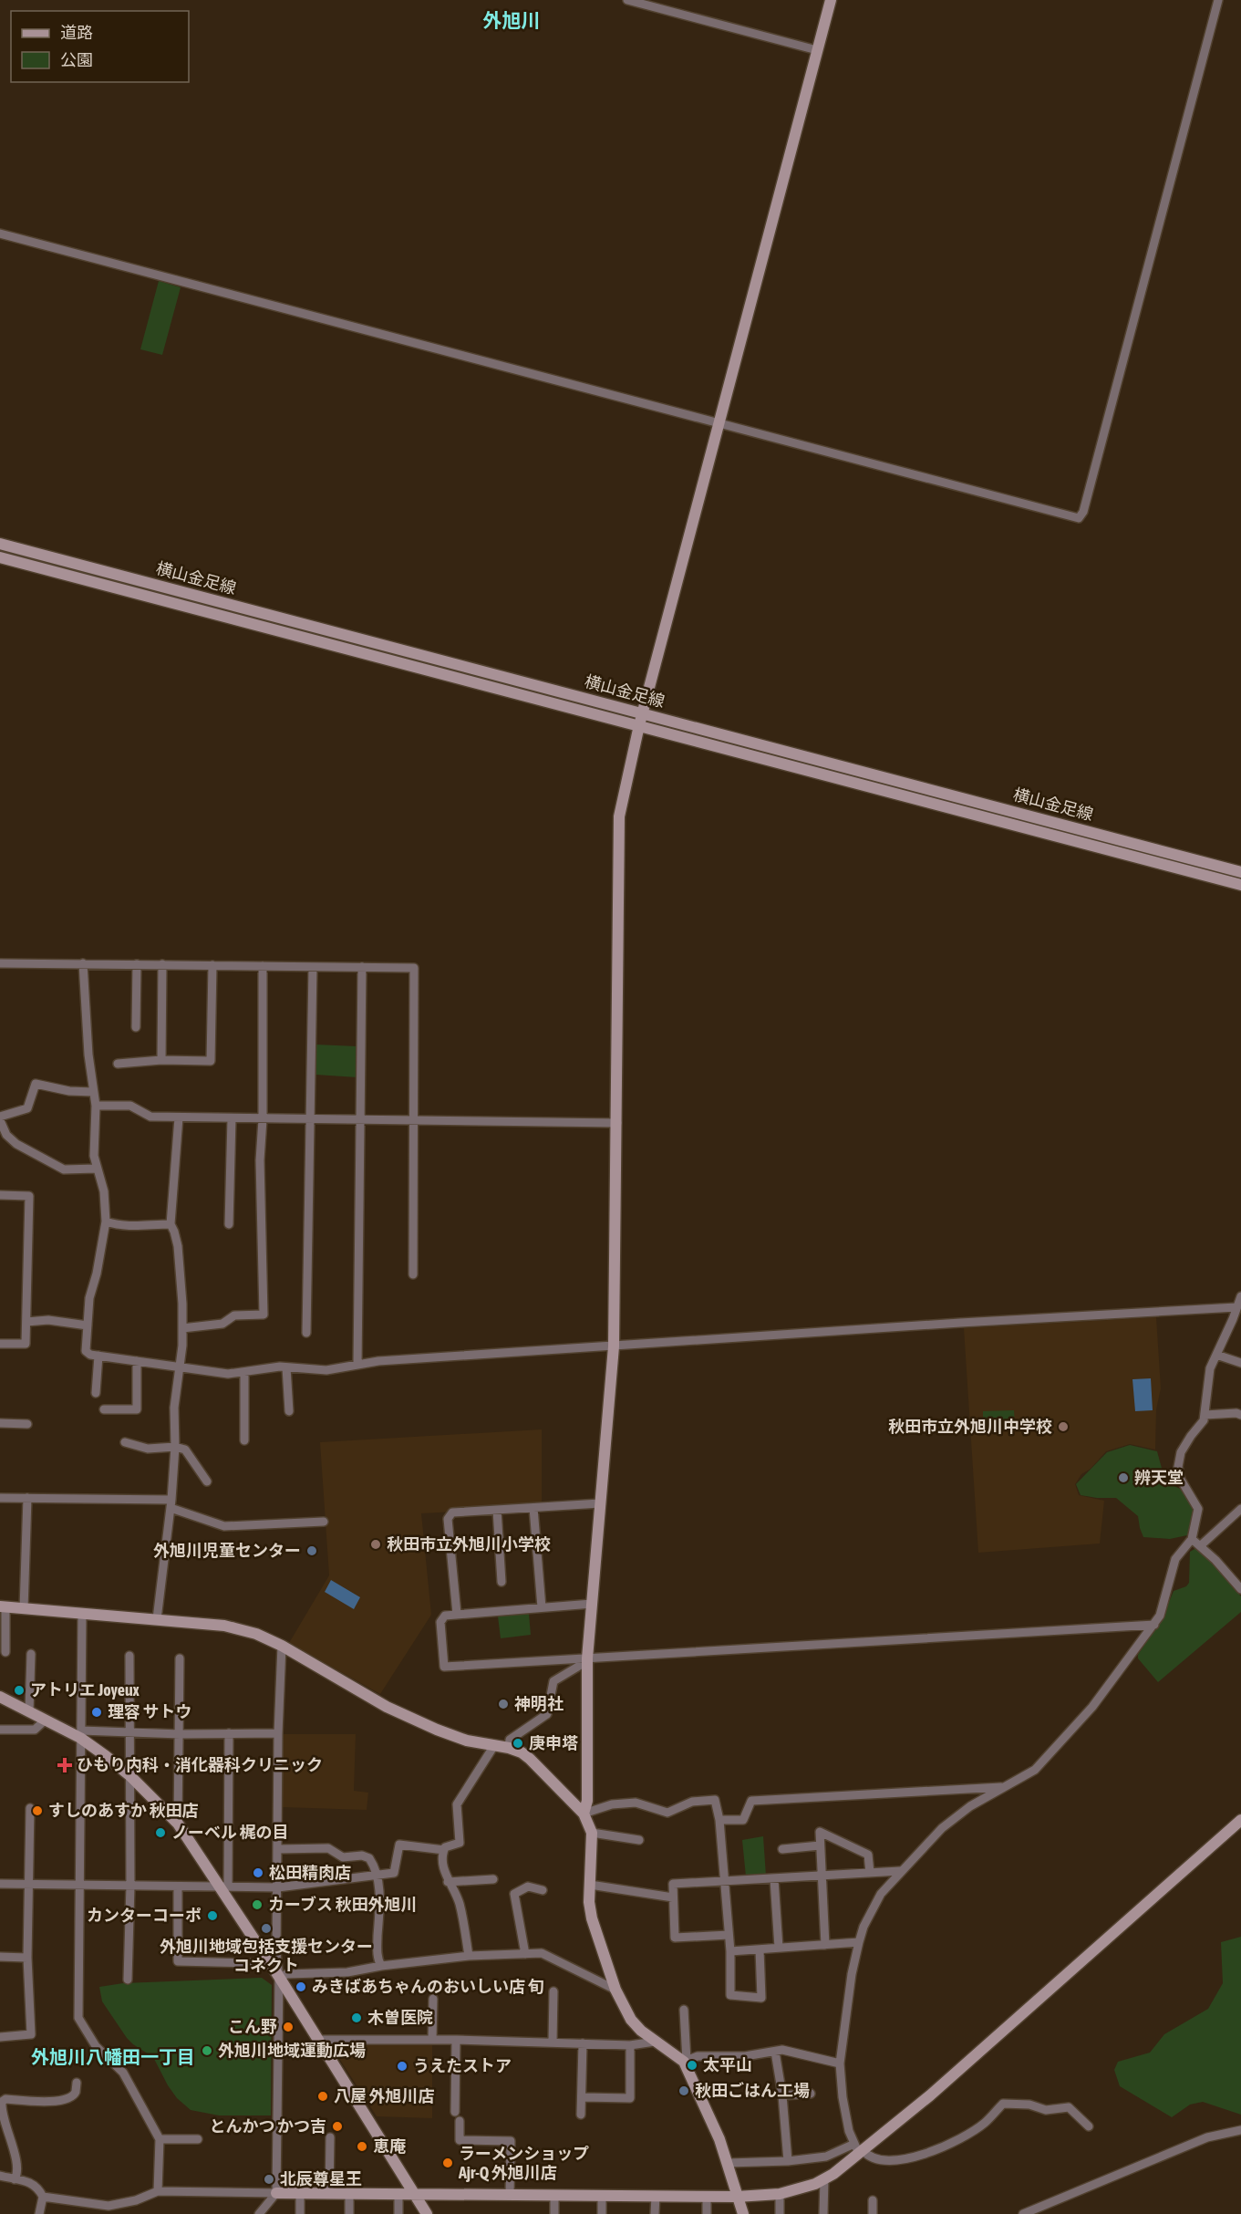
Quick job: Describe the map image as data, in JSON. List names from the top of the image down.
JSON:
{
  "streets": {
    "street": ["横山金足線"]
  },
  "districts": ["外旭川", "外旭川八幡田一丁目"],
  "places": {
    "other": [
      "秋田市立外旭川中学校",
      "辨天堂",
      "秋田市立外旭川小学校",
      "外旭川児童センター",
      "アトリエ Joyeux",
      "神明社",
      "理容 サトウ",
      "庚申塔",
      "すしのあすか 秋田店",
      "ノーベル 梶の目",
      "松田精肉店",
      "カーブス 秋田外旭川",
      "カンターコーポ",
      "外旭川地域包括支援センター コネクト",
      "みきばあちゃんのおいしい店 旬",
      "木曽医院",
      "こん野",
      "外旭川地域運動広場",
      "太平山",
      "うえたストア",
      "秋田ごはん工場",
      "八屋 外旭川店",
      "とんかつ かつ吉",
      "恵庵",
      "ラーメンショップ Ajr-Q 外旭川店",
      "北辰尊星王"
    ],
    "health": ["ひもり内科・消化器科クリニック"]
  },
  "legend": ["道路", "公園"]
}
